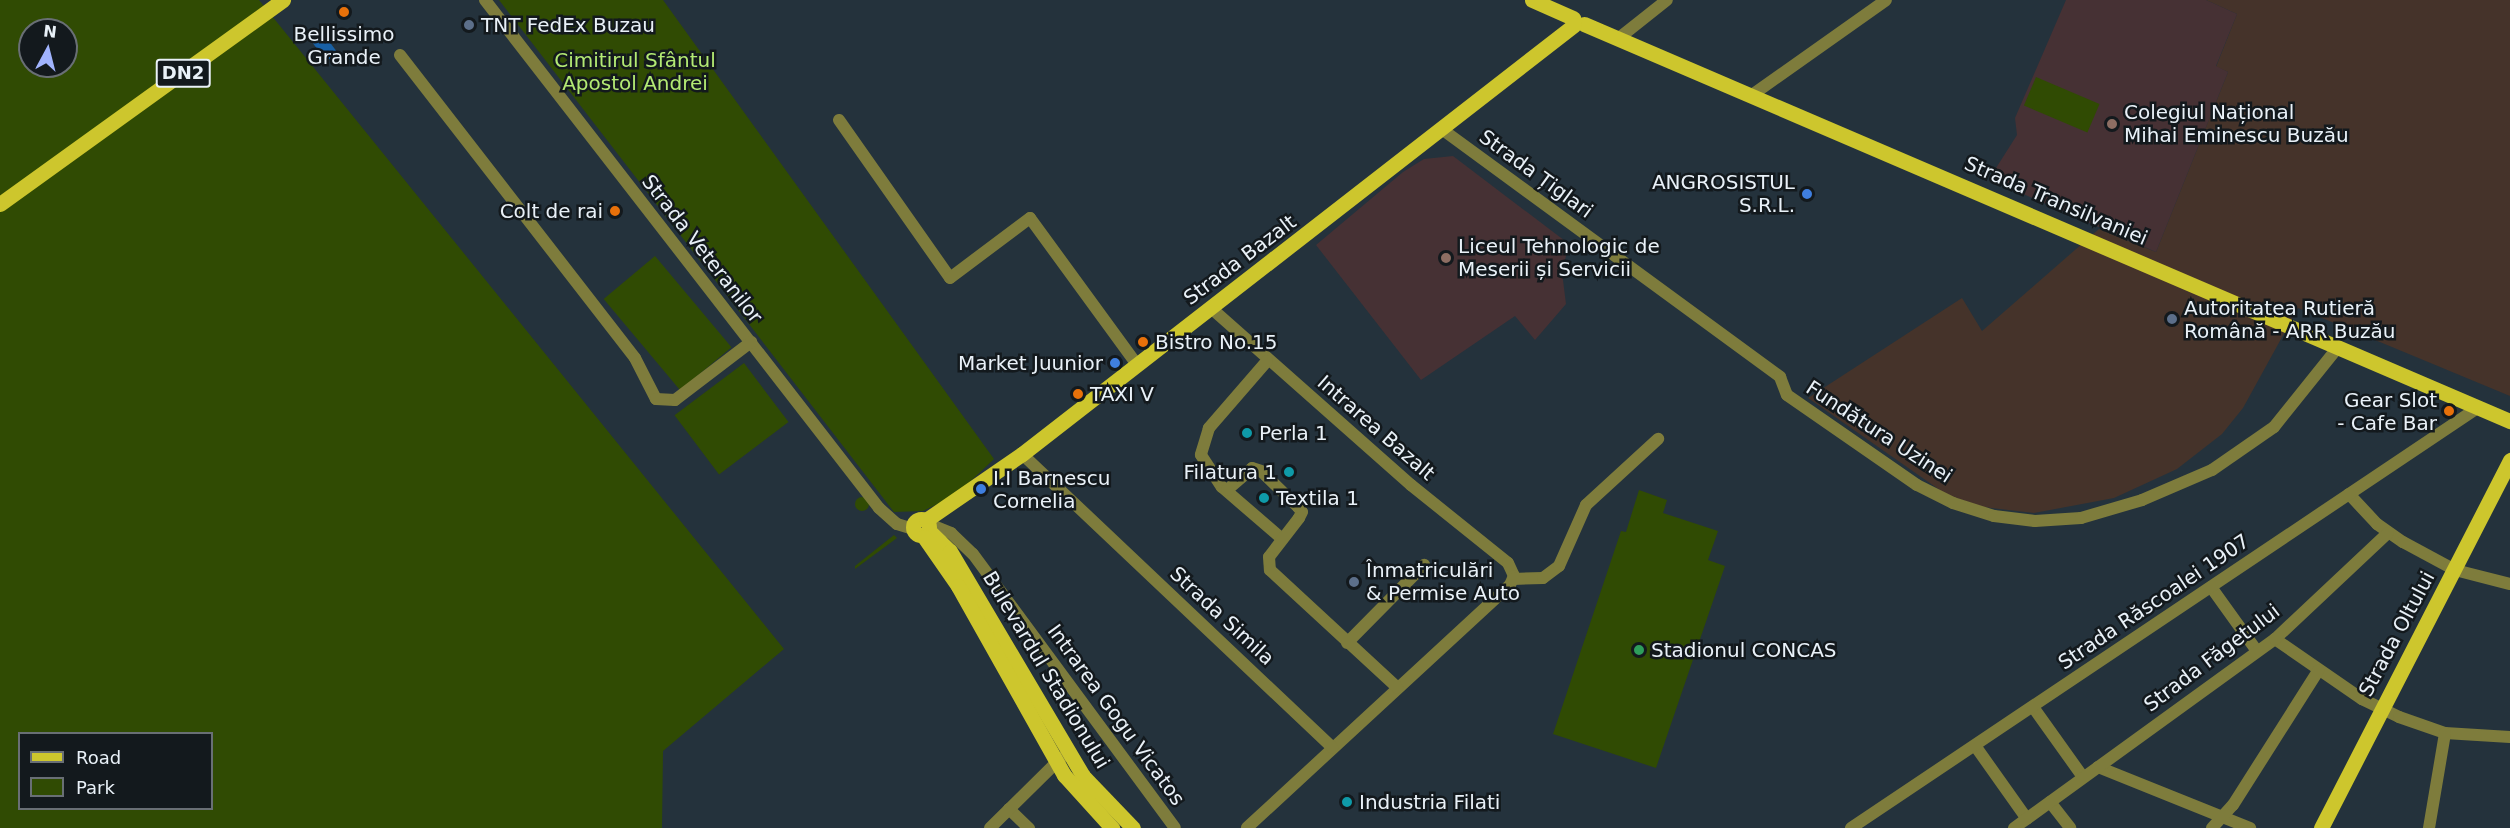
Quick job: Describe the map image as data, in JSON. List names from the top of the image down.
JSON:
{
  "streets": {
    "main road": [
      "DN2",
      "Strada Transilvaniei",
      "Strada Bazalt",
      "Strada Oltului",
      "Bulevardul Stadionului"
    ],
    "street": [
      "Strada Țiglari",
      "Strada Veteranilor",
      "Intrarea Bazalt",
      "Fundătura Uzinei",
      "Strada Răscoalei 1907",
      "Strada Simila",
      "Strada Făgetului",
      "Intrarea Gogu Vicatos"
    ]
  },
  "crossings": [
    ["Strada Țiglari", "Strada Bazalt"],
    ["Strada Țiglari", "Fundătura Uzinei"],
    ["Strada Transilvaniei", "Strada Bazalt"],
    ["Strada Transilvaniei", "Fundătura Uzinei"],
    ["Strada Transilvaniei", "Strada Răscoalei 1907"],
    ["Strada Veteranilor", "Strada Bazalt"],
    ["Strada Veteranilor", "Bulevardul Stadionului"],
    ["Strada Veteranilor", "Intrarea Gogu Vicatos"],
    ["Strada Bazalt", "Intrarea Bazalt"],
    ["Strada Bazalt", "Strada Simila"],
    ["Strada Bazalt", "Bulevardul Stadionului"],
    ["Strada Bazalt", "Intrarea Gogu Vicatos"],
    ["Bulevardul Stadionului", "Intrarea Gogu Vicatos"]
  ],
  "parks": ["Cimitirul Sfântul Apostol Andrei"],
  "places": [
    "Bellissimo Grande",
    "TNT FedEx Buzau",
    "Colegiul Național Mihai Eminescu Buzău",
    "ANGROSISTUL S.R.L.",
    "Colt de rai",
    "Liceul Tehnologic de Meserii și Servicii",
    "Autoritatea Rutieră Română - ARR Buzău",
    "Bistro No.15",
    "Market Juunior",
    "TAXI V",
    "Gear Slot - Cafe Bar",
    "Perla 1",
    "Filatura 1",
    "I.I Barnescu Cornelia",
    "Textila 1",
    "Înmatriculări & Permise Auto",
    "Stadionul CONCAS",
    "Industria Filati"
  ],
  "legend": ["Road", "Park"],
  "north": "top"
}
